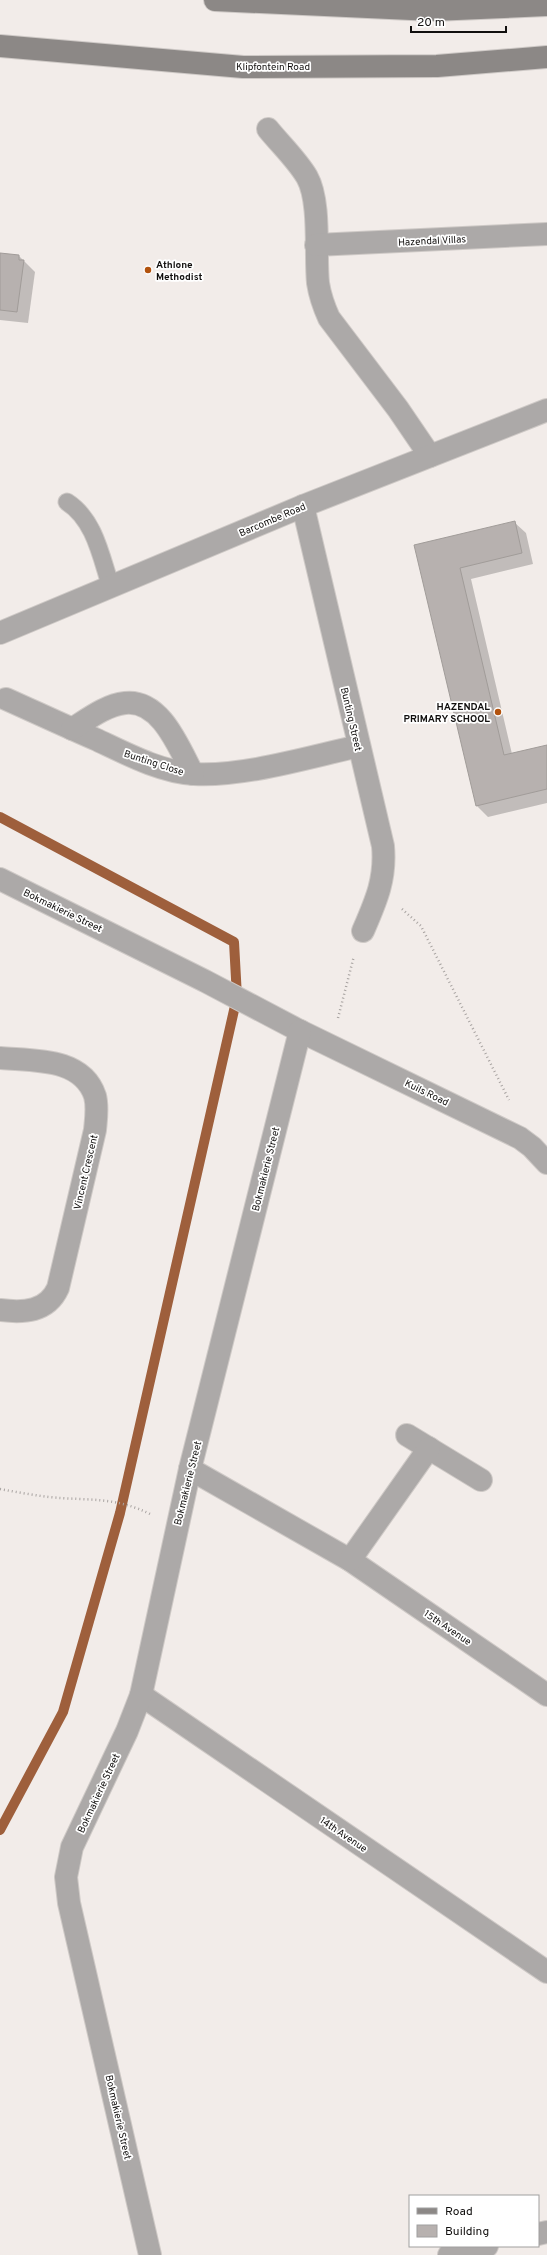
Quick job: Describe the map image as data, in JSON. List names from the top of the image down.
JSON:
{
  "streets": {
    "main road": ["Klipfontein Road"],
    "street": [
      "Hazendal Villas",
      "Barcombe Road",
      "Bunting Street",
      "Bunting Close",
      "Bokmakierie Street",
      "Kuils Road",
      "Vincent Crescent",
      "15th Avenue",
      "14th Avenue"
    ]
  },
  "crossings": [
    ["Barcombe Road", "Bunting Street"],
    ["Bunting Street", "Bunting Close"],
    ["Bokmakierie Street", "Kuils Road"],
    ["Bokmakierie Street", "15th Avenue"],
    ["Bokmakierie Street", "14th Avenue"]
  ],
  "places": ["Athlone Methodist", "HAZENDAL PRIMARY SCHOOL"],
  "legend": ["Road", "Building"],
  "scale_bar": "20 m"
}
